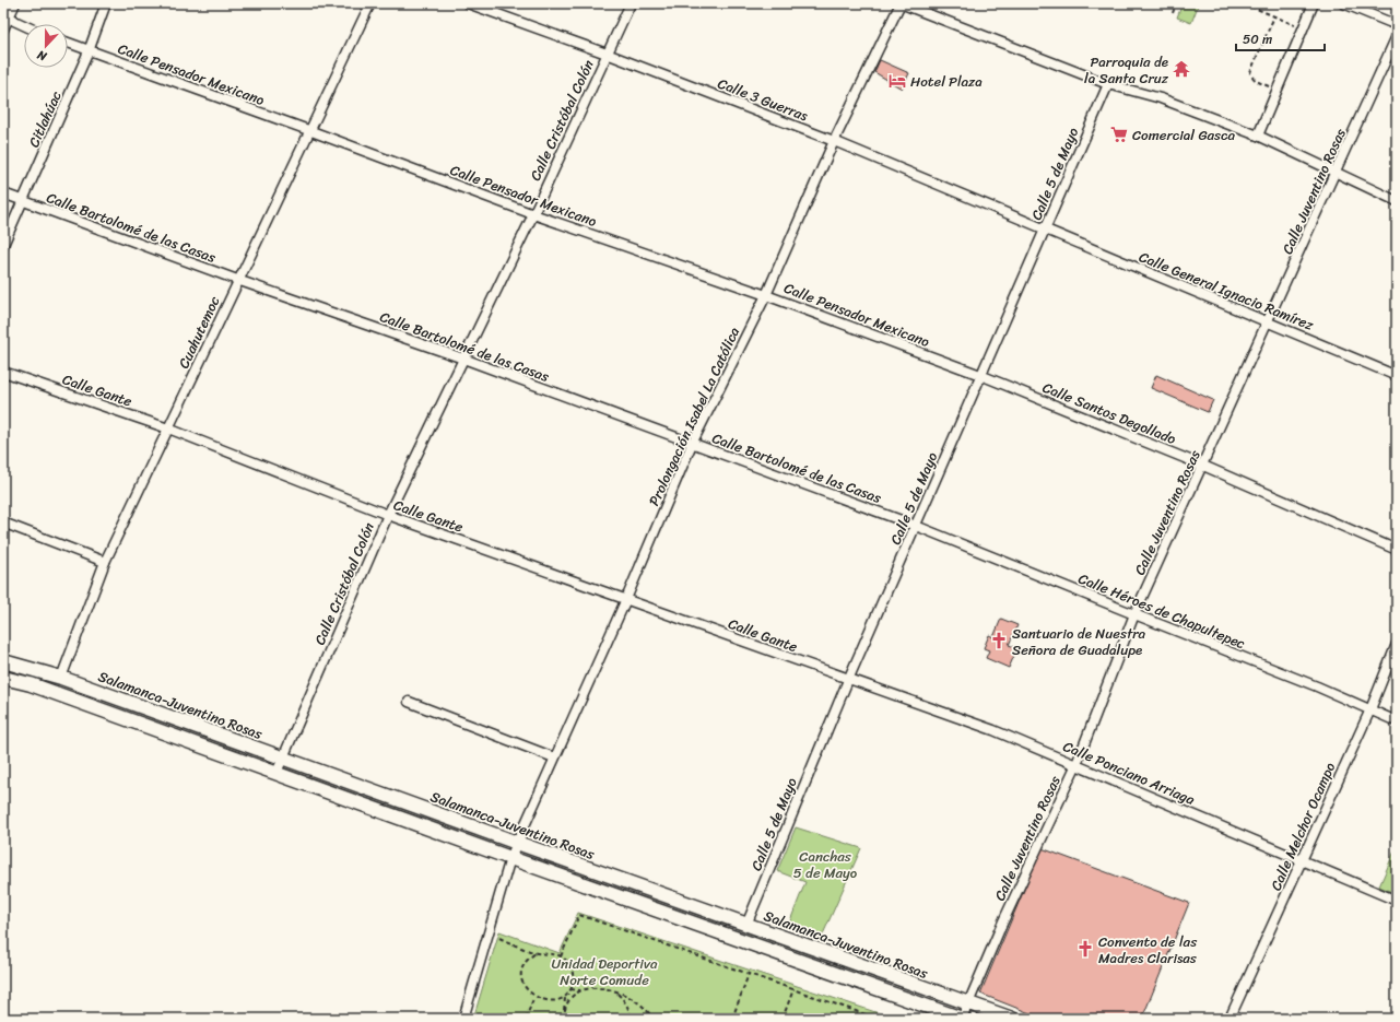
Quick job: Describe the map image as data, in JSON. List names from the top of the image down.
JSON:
{
  "streets": {
    "street": [
      "Calle Pensador Mexicano",
      "Calle 3 Guerras",
      "Citlahúac",
      "Calle Cristóbal Colón",
      "Calle 5 de Mayo",
      "Calle Juventino Rosas",
      "Calle Bartolomé de las Casas",
      "Calle General Ignacio Ramírez",
      "Cuahutemoc",
      "Calle Gante",
      "Calle Santos Degollado",
      "Prolongación Isabel La Católica",
      "Calle Héroes de Chapultepec",
      "Salamanca-Juventino Rosas",
      "Calle Ponciano Arriaga",
      "Calle Melchor Ocampo"
    ]
  },
  "crossings": [
    ["Calle Pensador Mexicano", "Citlahúac"],
    ["Calle Pensador Mexicano", "Calle Cristóbal Colón"],
    ["Calle Pensador Mexicano", "Calle 5 de Mayo"],
    ["Calle Pensador Mexicano", "Cuahutemoc"],
    ["Calle Pensador Mexicano", "Calle Santos Degollado"],
    ["Calle Pensador Mexicano", "Prolongación Isabel La Católica"],
    ["Calle 3 Guerras", "Calle Cristóbal Colón"],
    ["Calle 3 Guerras", "Calle 5 de Mayo"],
    ["Calle 3 Guerras", "Calle General Ignacio Ramírez"],
    ["Calle 3 Guerras", "Prolongación Isabel La Católica"],
    ["Citlahúac", "Calle Bartolomé de las Casas"],
    ["Calle Cristóbal Colón", "Calle Bartolomé de las Casas"],
    ["Calle Cristóbal Colón", "Calle Gante"],
    ["Calle Cristóbal Colón", "Salamanca-Juventino Rosas"],
    ["Calle 5 de Mayo", "Calle Bartolomé de las Casas"],
    ["Calle 5 de Mayo", "Calle General Ignacio Ramírez"],
    ["Calle 5 de Mayo", "Calle Gante"],
    ["Calle 5 de Mayo", "Calle Santos Degollado"],
    ["Calle 5 de Mayo", "Calle Héroes de Chapultepec"],
    ["Calle 5 de Mayo", "Salamanca-Juventino Rosas"],
    ["Calle 5 de Mayo", "Calle Ponciano Arriaga"],
    ["Calle Juventino Rosas", "Calle General Ignacio Ramírez"],
    ["Calle Juventino Rosas", "Calle Santos Degollado"],
    ["Calle Juventino Rosas", "Calle Héroes de Chapultepec"],
    ["Calle Juventino Rosas", "Salamanca-Juventino Rosas"],
    ["Calle Juventino Rosas", "Calle Ponciano Arriaga"],
    ["Calle Bartolomé de las Casas", "Cuahutemoc"],
    ["Calle Bartolomé de las Casas", "Prolongación Isabel La Católica"],
    ["Calle Bartolomé de las Casas", "Calle Héroes de Chapultepec"],
    ["Cuahutemoc", "Calle Gante"],
    ["Cuahutemoc", "Salamanca-Juventino Rosas"],
    ["Calle Gante", "Prolongación Isabel La Católica"],
    ["Calle Gante", "Calle Ponciano Arriaga"],
    ["Prolongación Isabel La Católica", "Salamanca-Juventino Rosas"],
    ["Calle Héroes de Chapultepec", "Calle Melchor Ocampo"],
    ["Calle Ponciano Arriaga", "Calle Melchor Ocampo"]
  ],
  "parks": ["Canchas 5 de Mayo", "Unidad Deportiva Norte Comude"],
  "places": {
    "temple": ["Parroquia de la Santa Cruz"],
    "hotel": ["Hotel Plaza"],
    "supermarket": ["Comercial Gasca"],
    "church": ["Santuario de Nuestra Señora de Guadalupe", "Convento de las Madres Clarisas"]
  },
  "scale_bar": "50 m",
  "north": "bottom"
}
